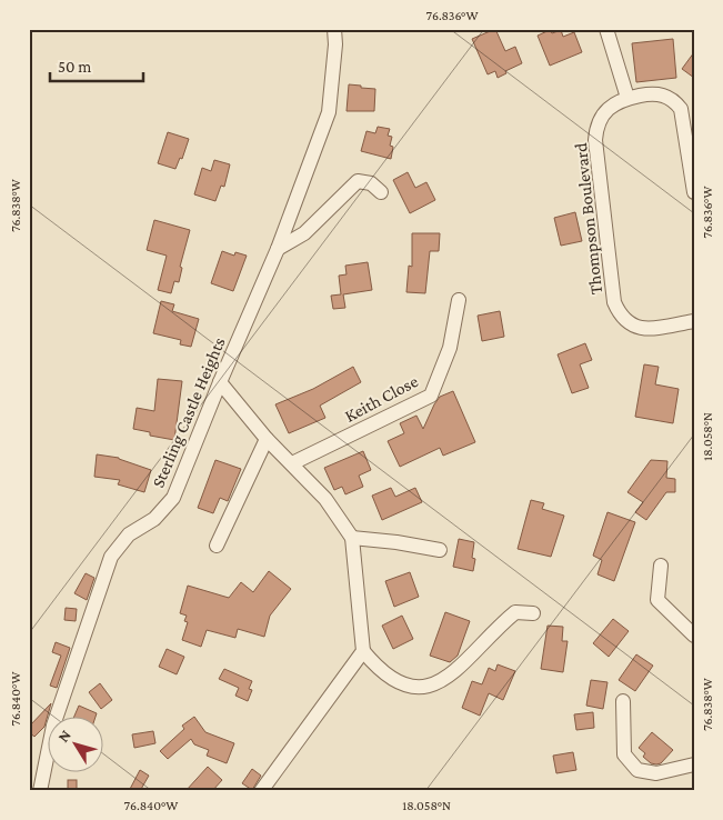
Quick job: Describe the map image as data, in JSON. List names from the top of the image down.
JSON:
{
  "streets": {
    "street": ["Thompson Boulevard", "Keith Close", "Sterling Castle Heights"]
  },
  "scale_bar": "50 m",
  "north": "top left",
  "coordinates": [
    "76.836°W",
    "76.838°W",
    "18.058°N",
    "76.840°W"
  ]
}
